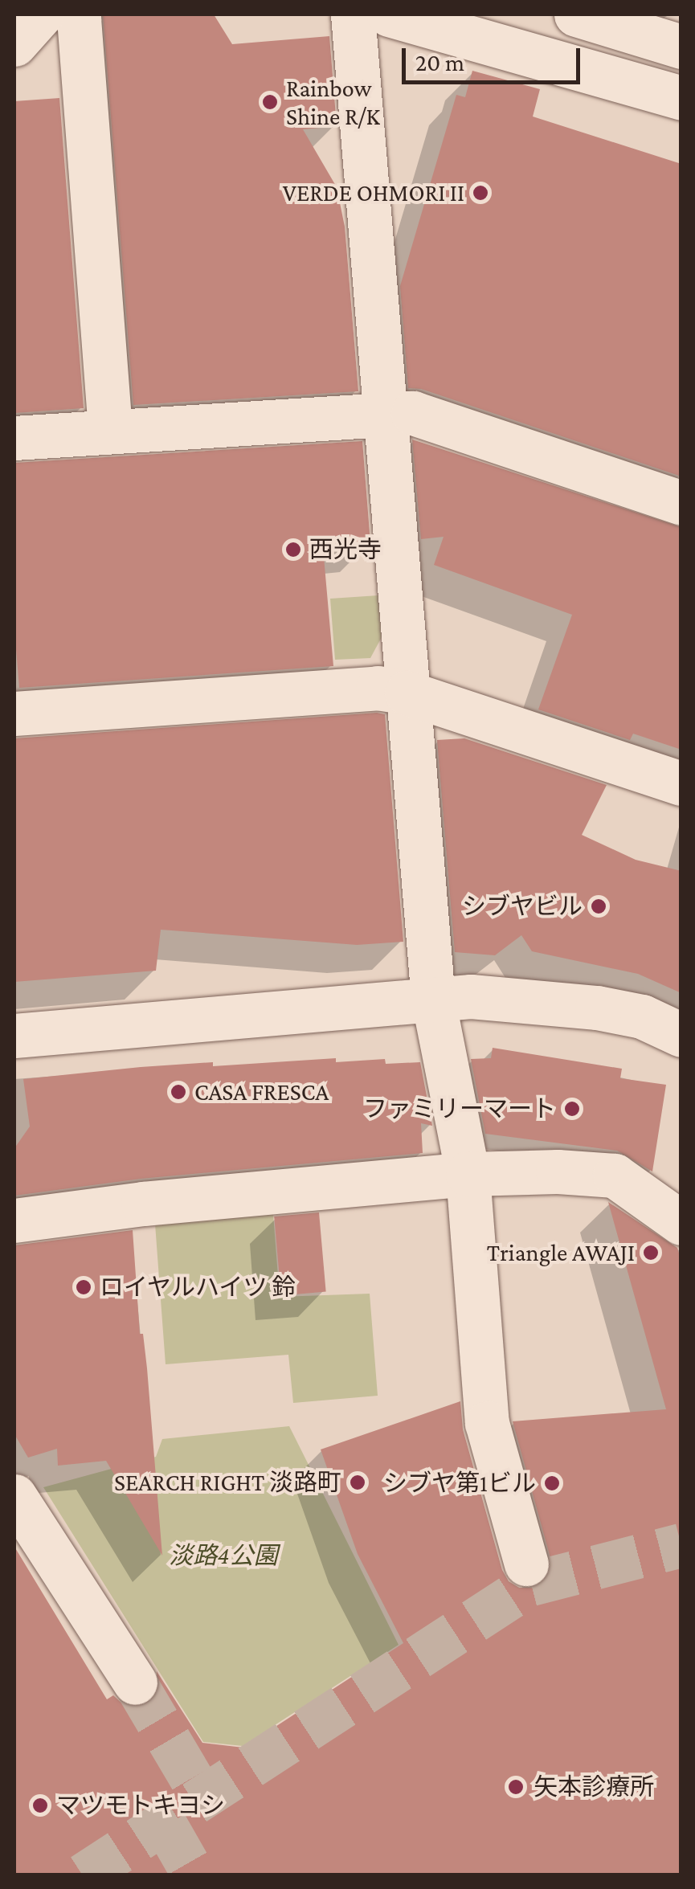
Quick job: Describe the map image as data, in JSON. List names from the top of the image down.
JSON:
{
  "parks": ["淡路4公園"],
  "places": [
    "Rainbow Shine R/K",
    "VERDE OHMORI II",
    "西光寺",
    "シブヤビル",
    "CASA FRESCA",
    "ファミリーマート",
    "Triangle AWAJI",
    "ロイヤルハイツ 鈴",
    "SEARCH RIGHT 淡路町",
    "シブヤ第1ビル",
    "矢本診療所",
    "マツモトキヨシ"
  ],
  "scale_bar": "20 m"
}
